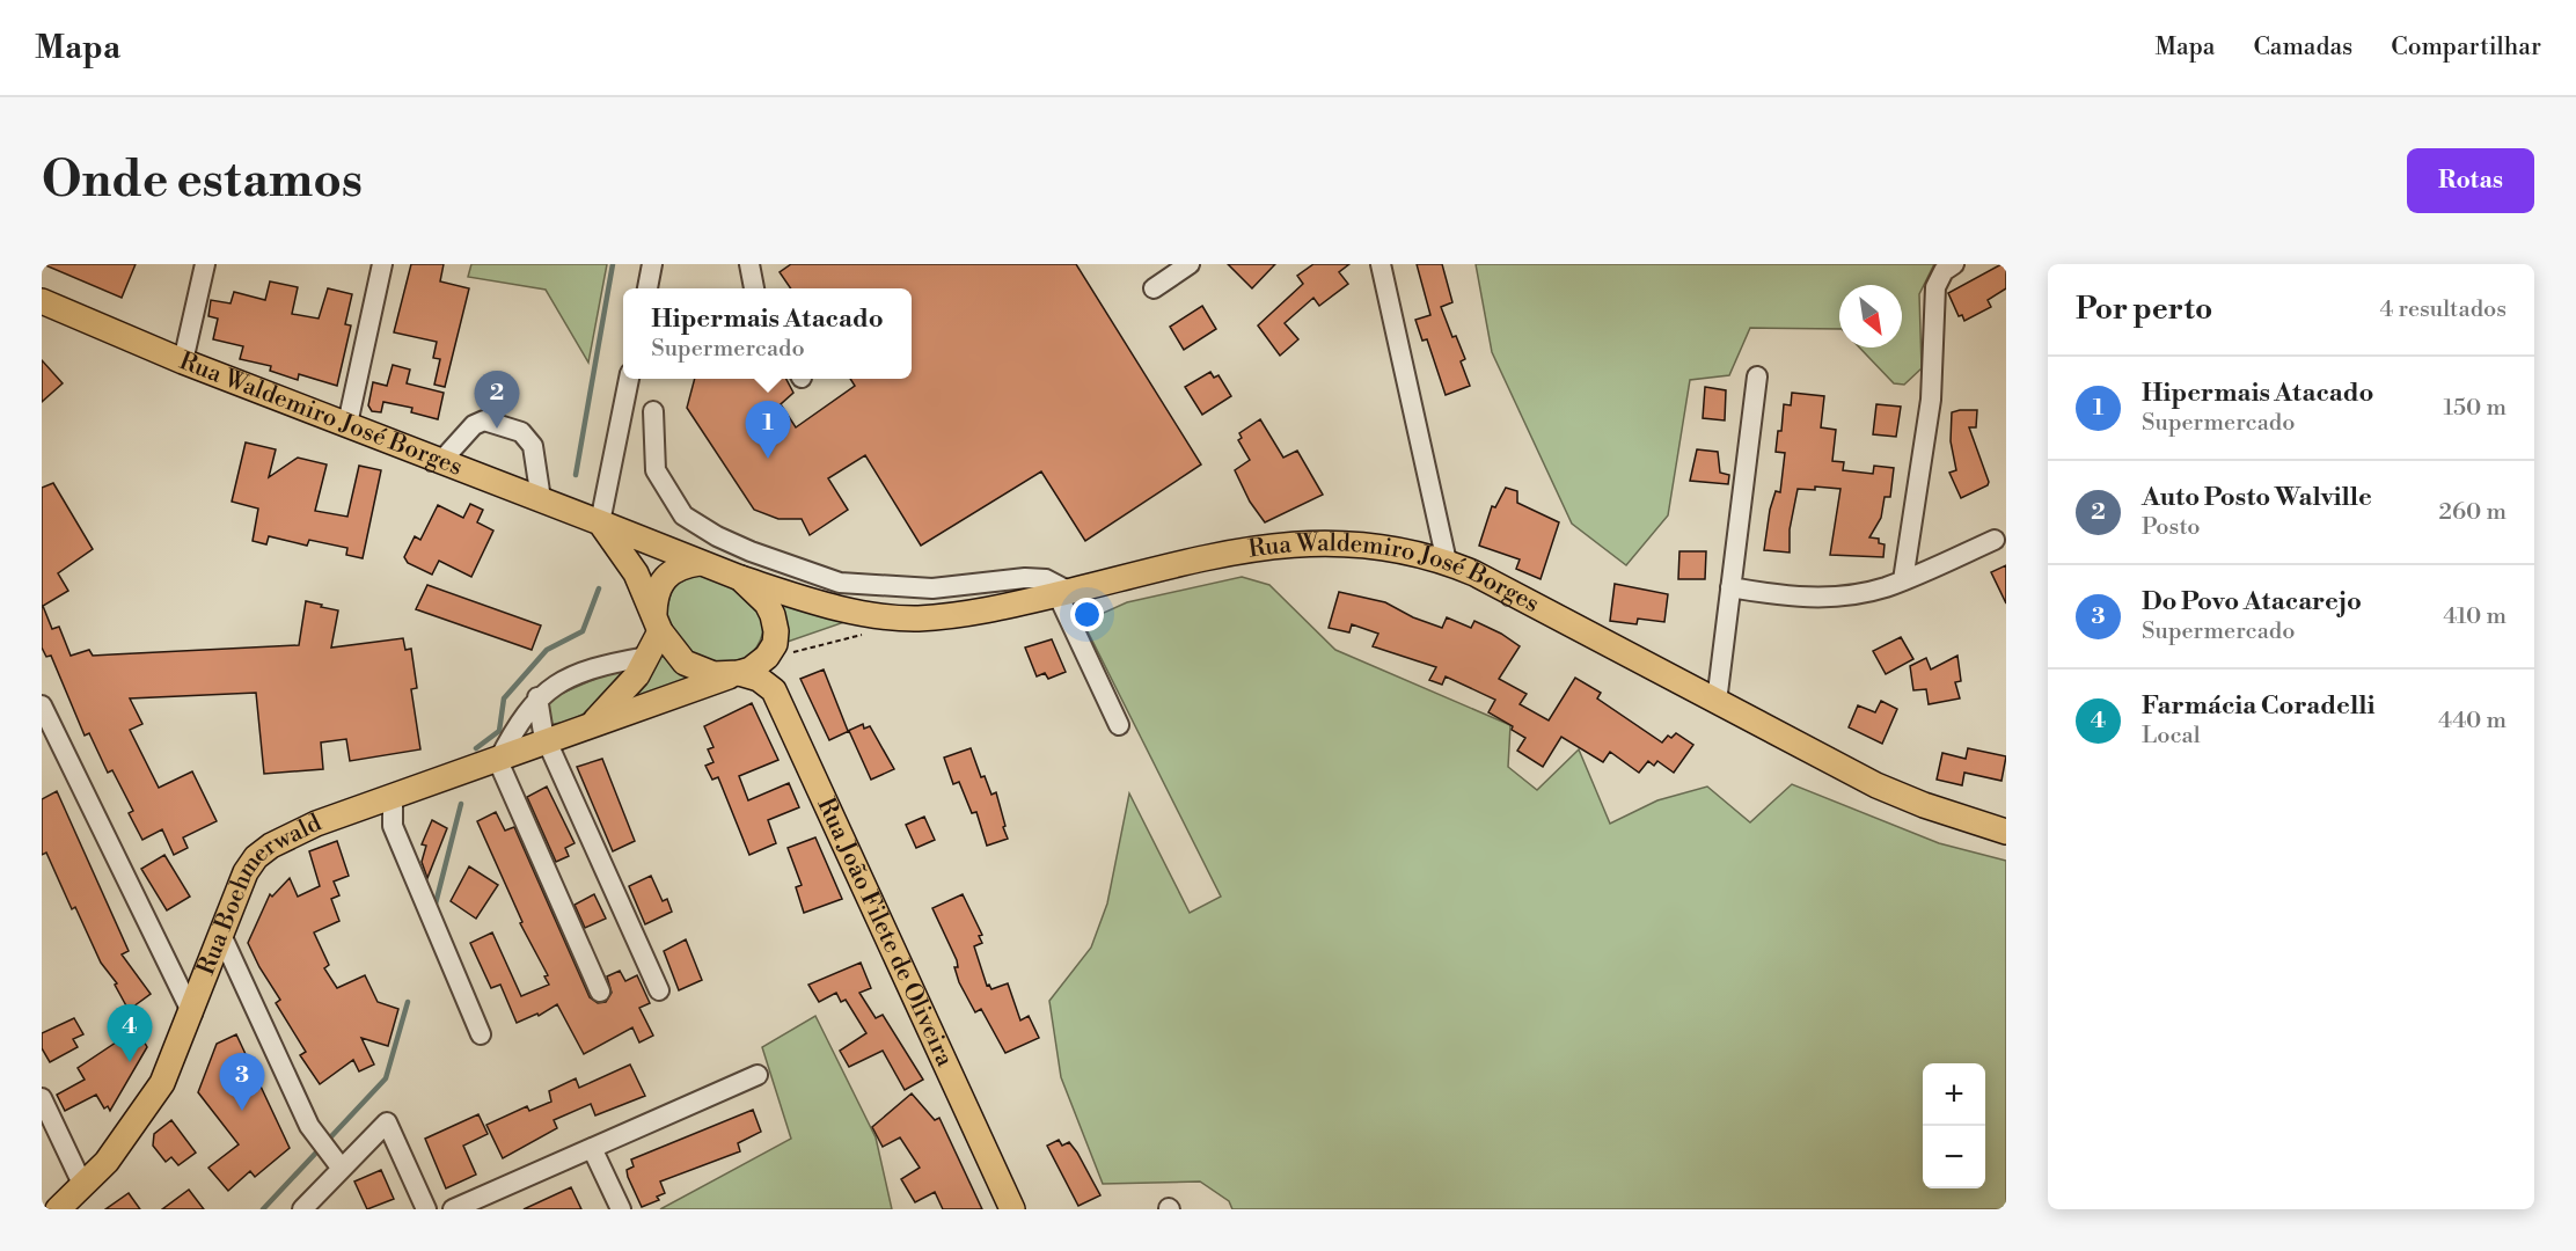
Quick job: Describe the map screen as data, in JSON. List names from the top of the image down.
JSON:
{
  "streets": {
    "main road": ["Rua Waldemiro José Borges", "Rua Boehmerwald", "Rua João Filete de Oliveira"]
  },
  "crossings": [
    ["Rua Waldemiro José Borges", "Rua Boehmerwald"],
    ["Rua Waldemiro José Borges", "Rua João Filete de Oliveira"],
    ["Rua Boehmerwald", "Rua João Filete de Oliveira"]
  ],
  "north": "bottom right",
  "page": {
    "header": "Mapa",
    "nav": ["Mapa", "Camadas", "Compartilhar"],
    "buttons": "Rotas",
    "title": "Onde estamos",
    "heading": ["Por perto", "4 resultados"],
    "popup": ["Hipermais Atacado", "Supermercado"],
    "list": [
      {
        "mark": "1",
        "name": "Hipermais Atacado",
        "note": "Supermercado",
        "value": "150 m"
      },
      {
        "mark": "2",
        "name": "Auto Posto Walville",
        "note": "Posto",
        "value": "260 m"
      },
      {
        "mark": "3",
        "name": "Do Povo Atacarejo",
        "note": "Supermercado",
        "value": "410 m"
      },
      {
        "mark": "4",
        "name": "Farmácia Coradelli",
        "note": "Local",
        "value": "440 m"
      }
    ],
    "pins": [
      "2",
      "1",
      "4",
      "3"
    ],
    "map_buttons": ["+", "−"]
  }
}
